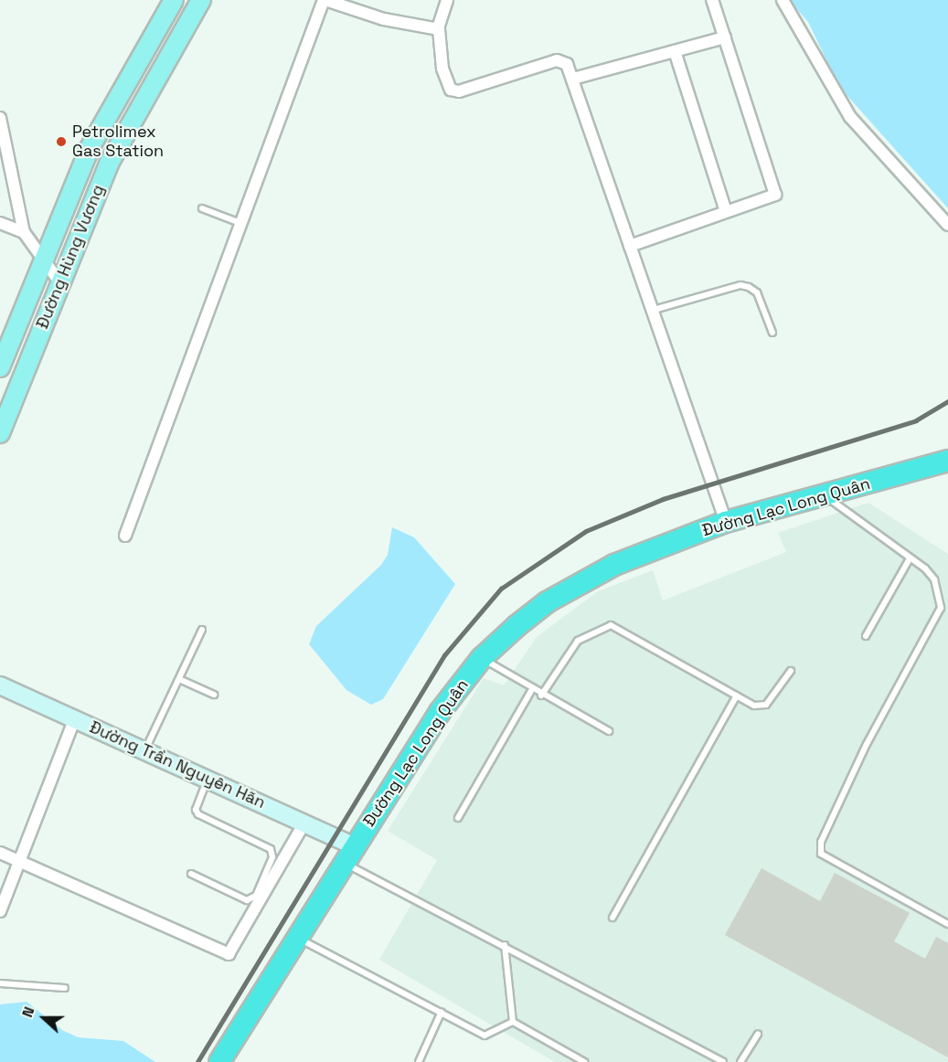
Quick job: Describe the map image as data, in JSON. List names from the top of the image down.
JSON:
{
  "streets": {
    "highway": ["Đường Lạc Long Quân"],
    "main road": ["Đường Hùng Vương"],
    "street": ["Đường Trần Nguyên Hãn"]
  },
  "crossings": [
    ["Đường Lạc Long Quân", "Đường Trần Nguyên Hãn"]
  ],
  "places": ["Petrolimex Gas Station"],
  "north": "left"
}
